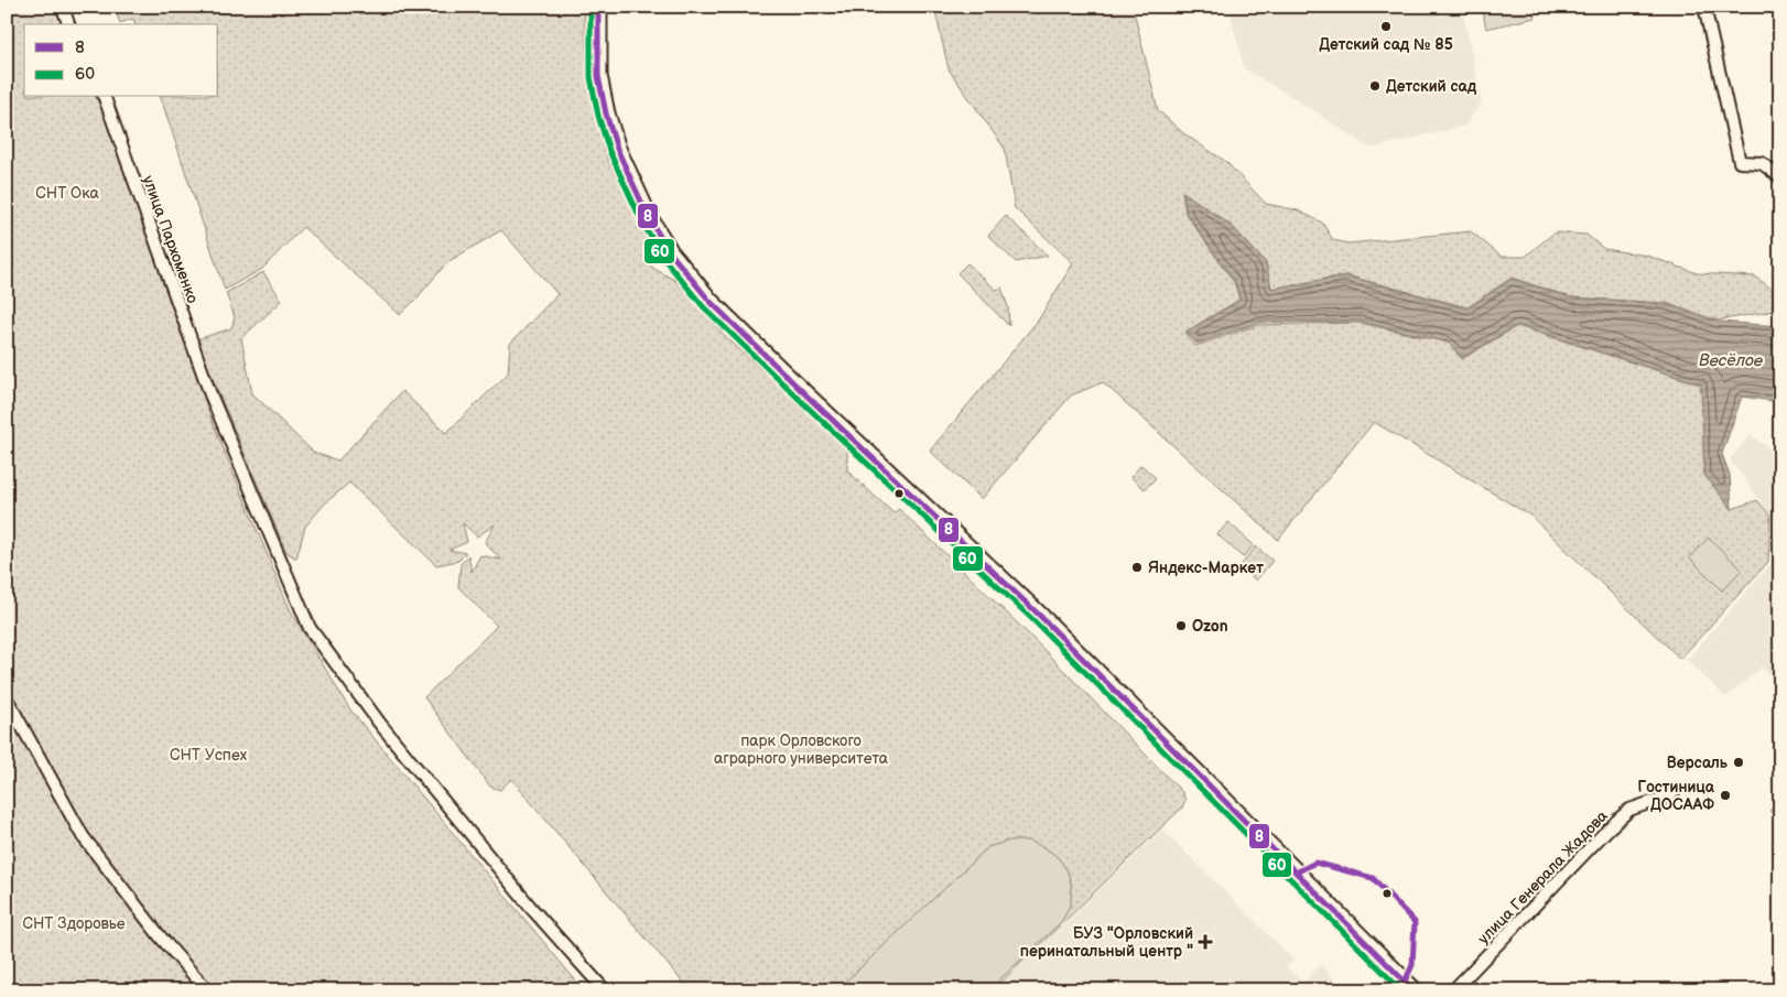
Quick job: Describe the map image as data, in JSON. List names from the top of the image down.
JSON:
{
  "streets": {
    "street": ["улица Пархоменко", "улица Генерала Жадова"]
  },
  "water": ["Весёлое"],
  "parks": [
    "СНТ Ока",
    "парк Орловского аграрного университета",
    "СНТ Успех",
    "СНТ Здоровье"
  ],
  "places": {
    "other": [
      "Детский сад № 85",
      "Детский сад",
      "Яндекс-Маркет",
      "Ozon",
      "Версаль",
      "Гостиница ДОСААФ"
    ],
    "health": ["БУЗ \"Орловский перинатальный центр \""]
  },
  "lines": ["transit line 8", "transit line 60"],
  "legend": ["8", "60"]
}
